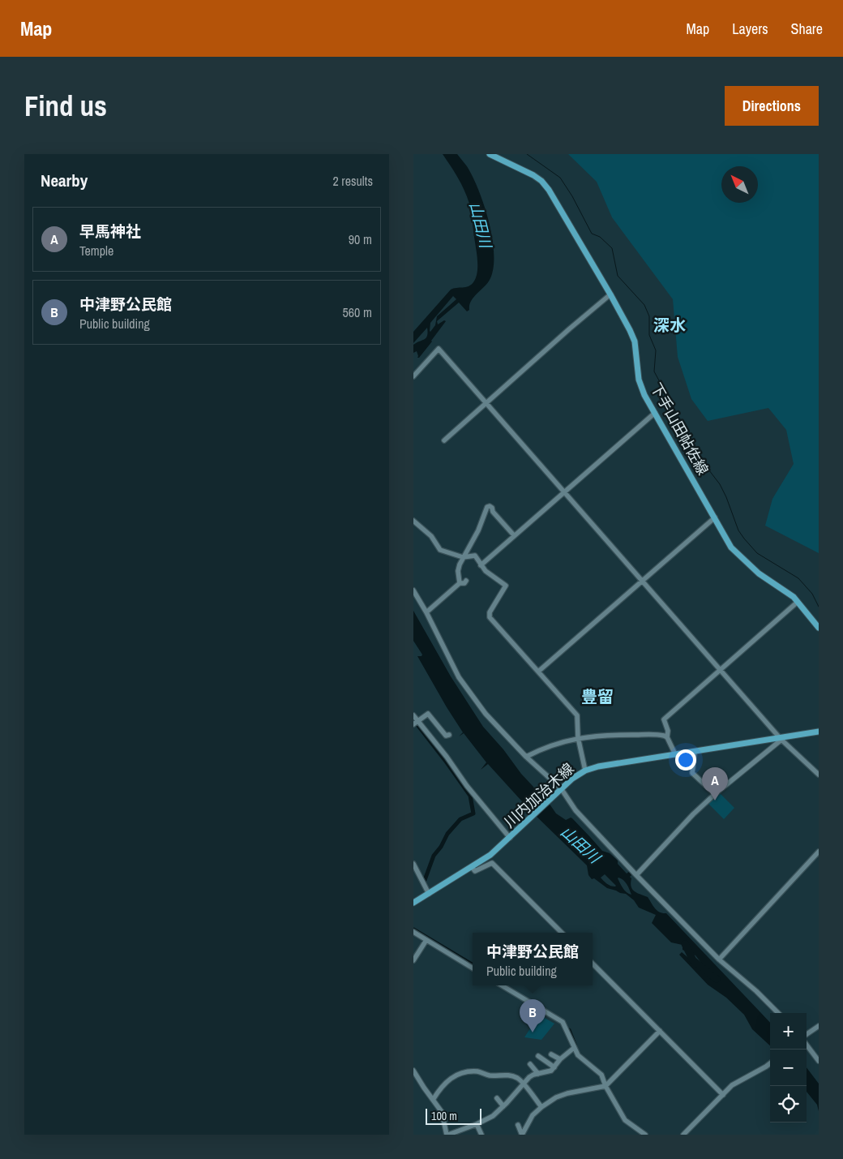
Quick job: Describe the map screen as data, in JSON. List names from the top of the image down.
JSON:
{
  "streets": {
    "main road": ["下手山田帖佐線", "川内加治木線"]
  },
  "districts": ["深水", "豊留"],
  "water": ["山田川"],
  "scale_bar": "100 m",
  "north": "top left",
  "page": {
    "header": "Map",
    "nav": ["Map", "Layers", "Share"],
    "buttons": "Directions",
    "title": "Find us",
    "heading": ["Nearby", "2 results"],
    "list": [
      {
        "mark": "A",
        "name": "早馬神社",
        "note": "Temple",
        "value": "90 m"
      },
      {
        "mark": "B",
        "name": "中津野公民館",
        "note": "Public building",
        "value": "560 m"
      }
    ],
    "pins": ["A", "B"],
    "popup": ["中津野公民館", "Public building"],
    "map_buttons": ["+", "−"],
    "scale": "100 m"
  }
}
